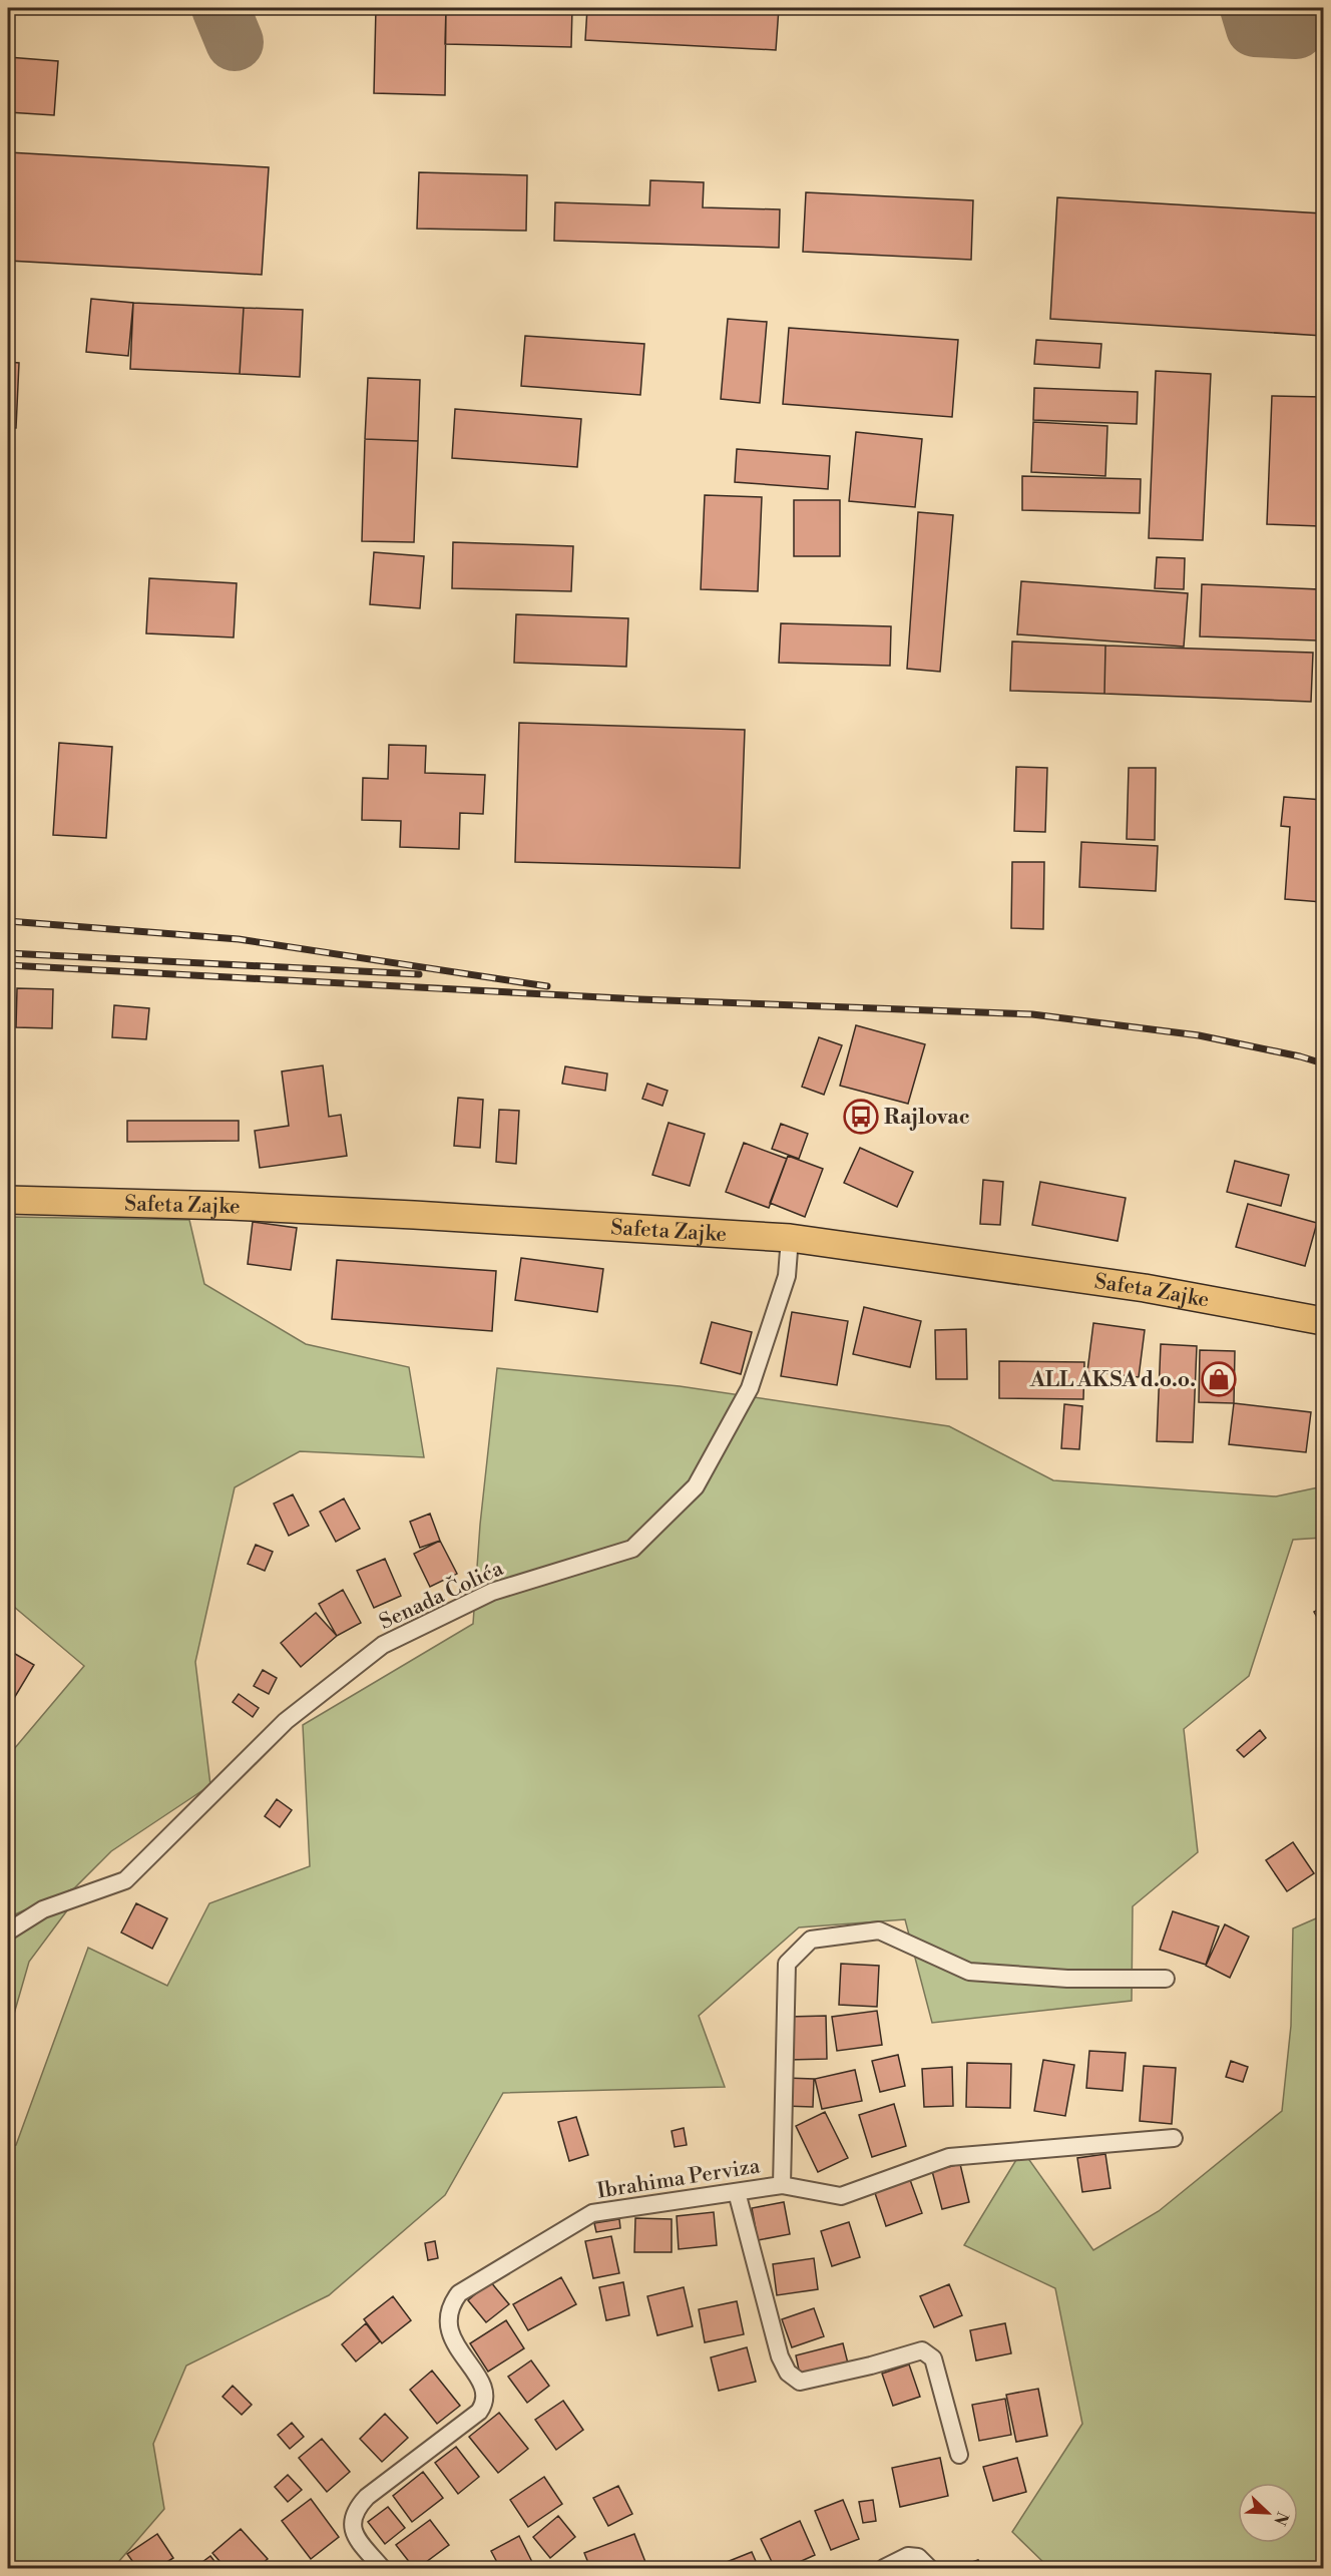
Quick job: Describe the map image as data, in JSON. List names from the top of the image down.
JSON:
{
  "streets": {
    "main road": ["Safeta Zajke"],
    "street": ["Senada Čolića", "Ibrahima Perviza"]
  },
  "crossings": [
    ["Safeta Zajke", "Senada Čolića"]
  ],
  "places": {
    "bus stop": ["Rajlovac"],
    "shop": ["ALL AKSA d.o.o."]
  },
  "north": "bottom right"
}
